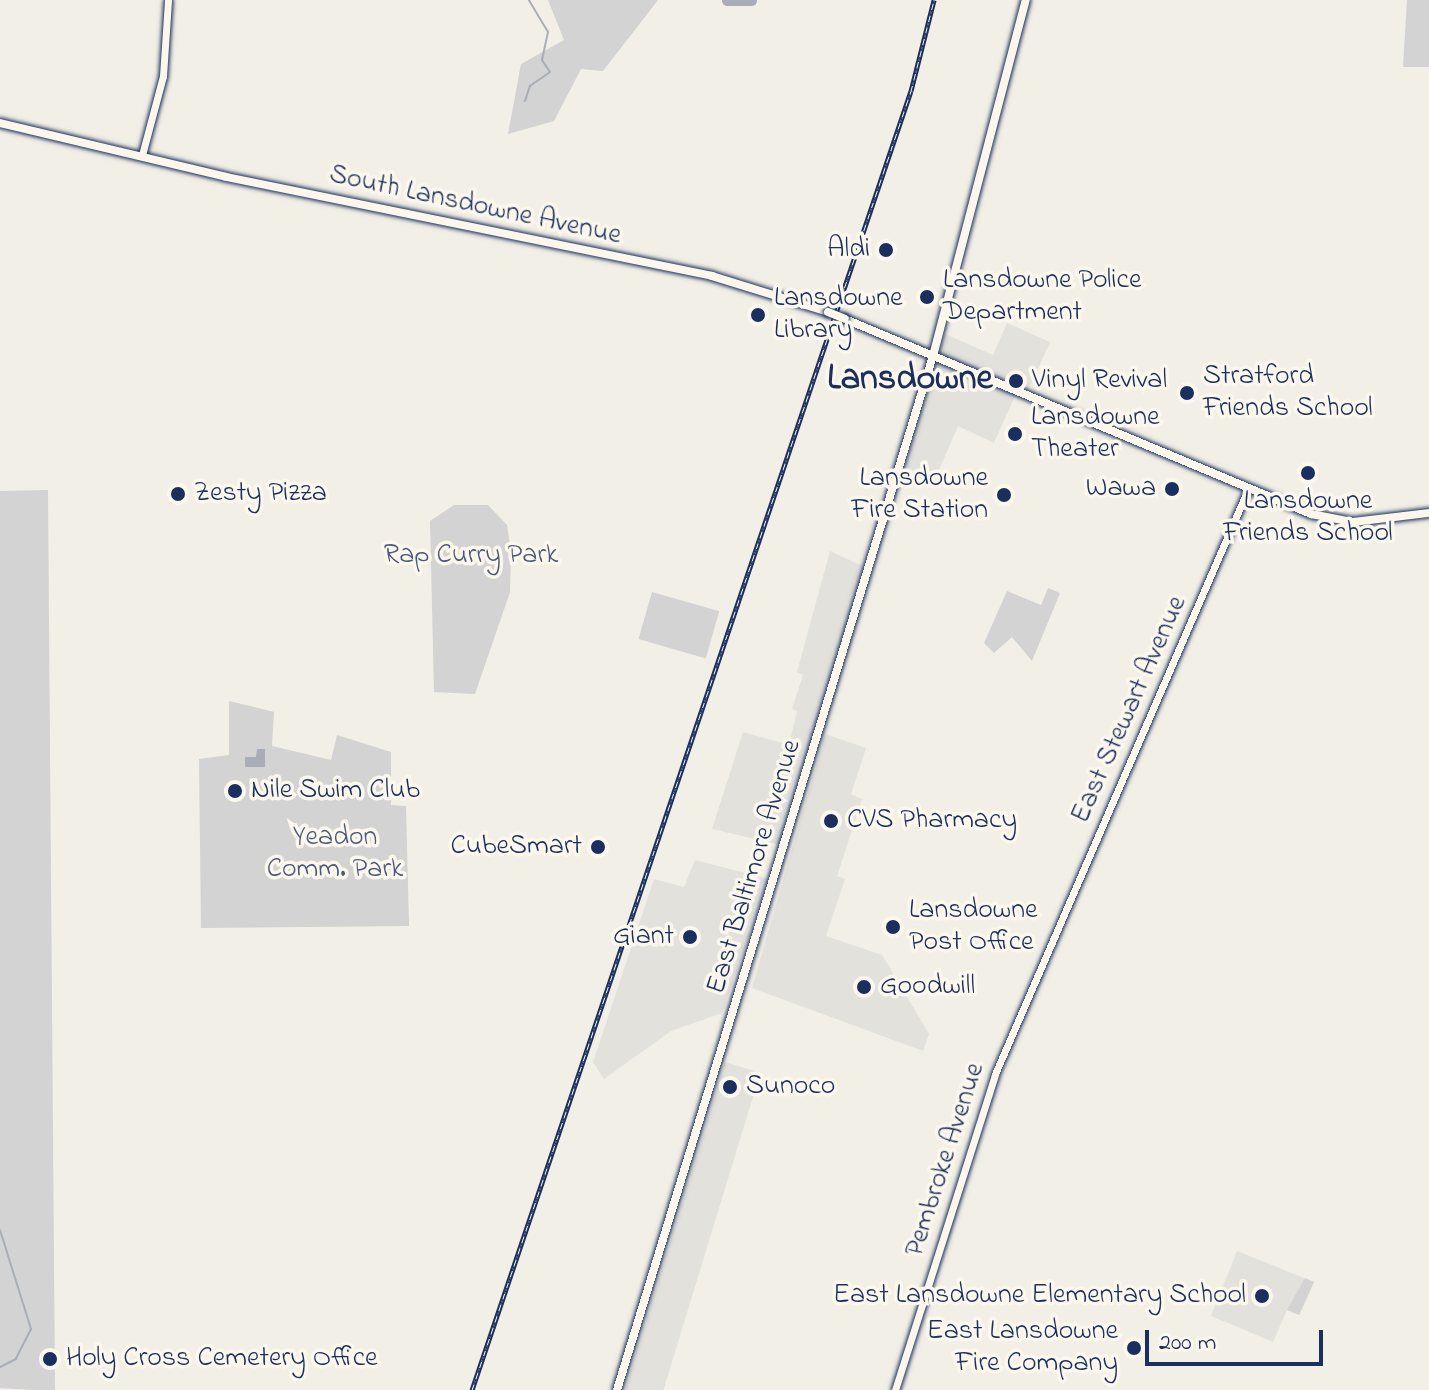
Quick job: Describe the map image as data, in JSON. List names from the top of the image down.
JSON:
{
  "streets": {
    "main road": ["South Lansdowne Avenue", "East Baltimore Avenue"],
    "street": ["East Stewart Avenue", "Pembroke Avenue"]
  },
  "crossings": [
    ["South Lansdowne Avenue", "East Stewart Avenue"],
    ["South Lansdowne Avenue", "East Baltimore Avenue"],
    ["East Stewart Avenue", "Pembroke Avenue"]
  ],
  "districts": ["Lansdowne"],
  "parks": ["Rap Curry Park", "Yeadon Comm. Park"],
  "places": [
    "Aldi",
    "Lansdowne Police Department",
    "Lansdowne Library",
    "Vinyl Revival",
    "Stratford Friends School",
    "Lansdowne Theater",
    "Lansdowne Friends School",
    "Wawa",
    "Zesty Pizza",
    "Lansdowne Fire Station",
    "Nile Swim Club",
    "CVS Pharmacy",
    "CubeSmart",
    "Lansdowne Post Office",
    "Giant",
    "Goodwill",
    "Sunoco",
    "East Lansdowne Elementary School",
    "East Lansdowne Fire Company",
    "Holy Cross Cemetery Office"
  ],
  "scale_bar": "200 m"
}
